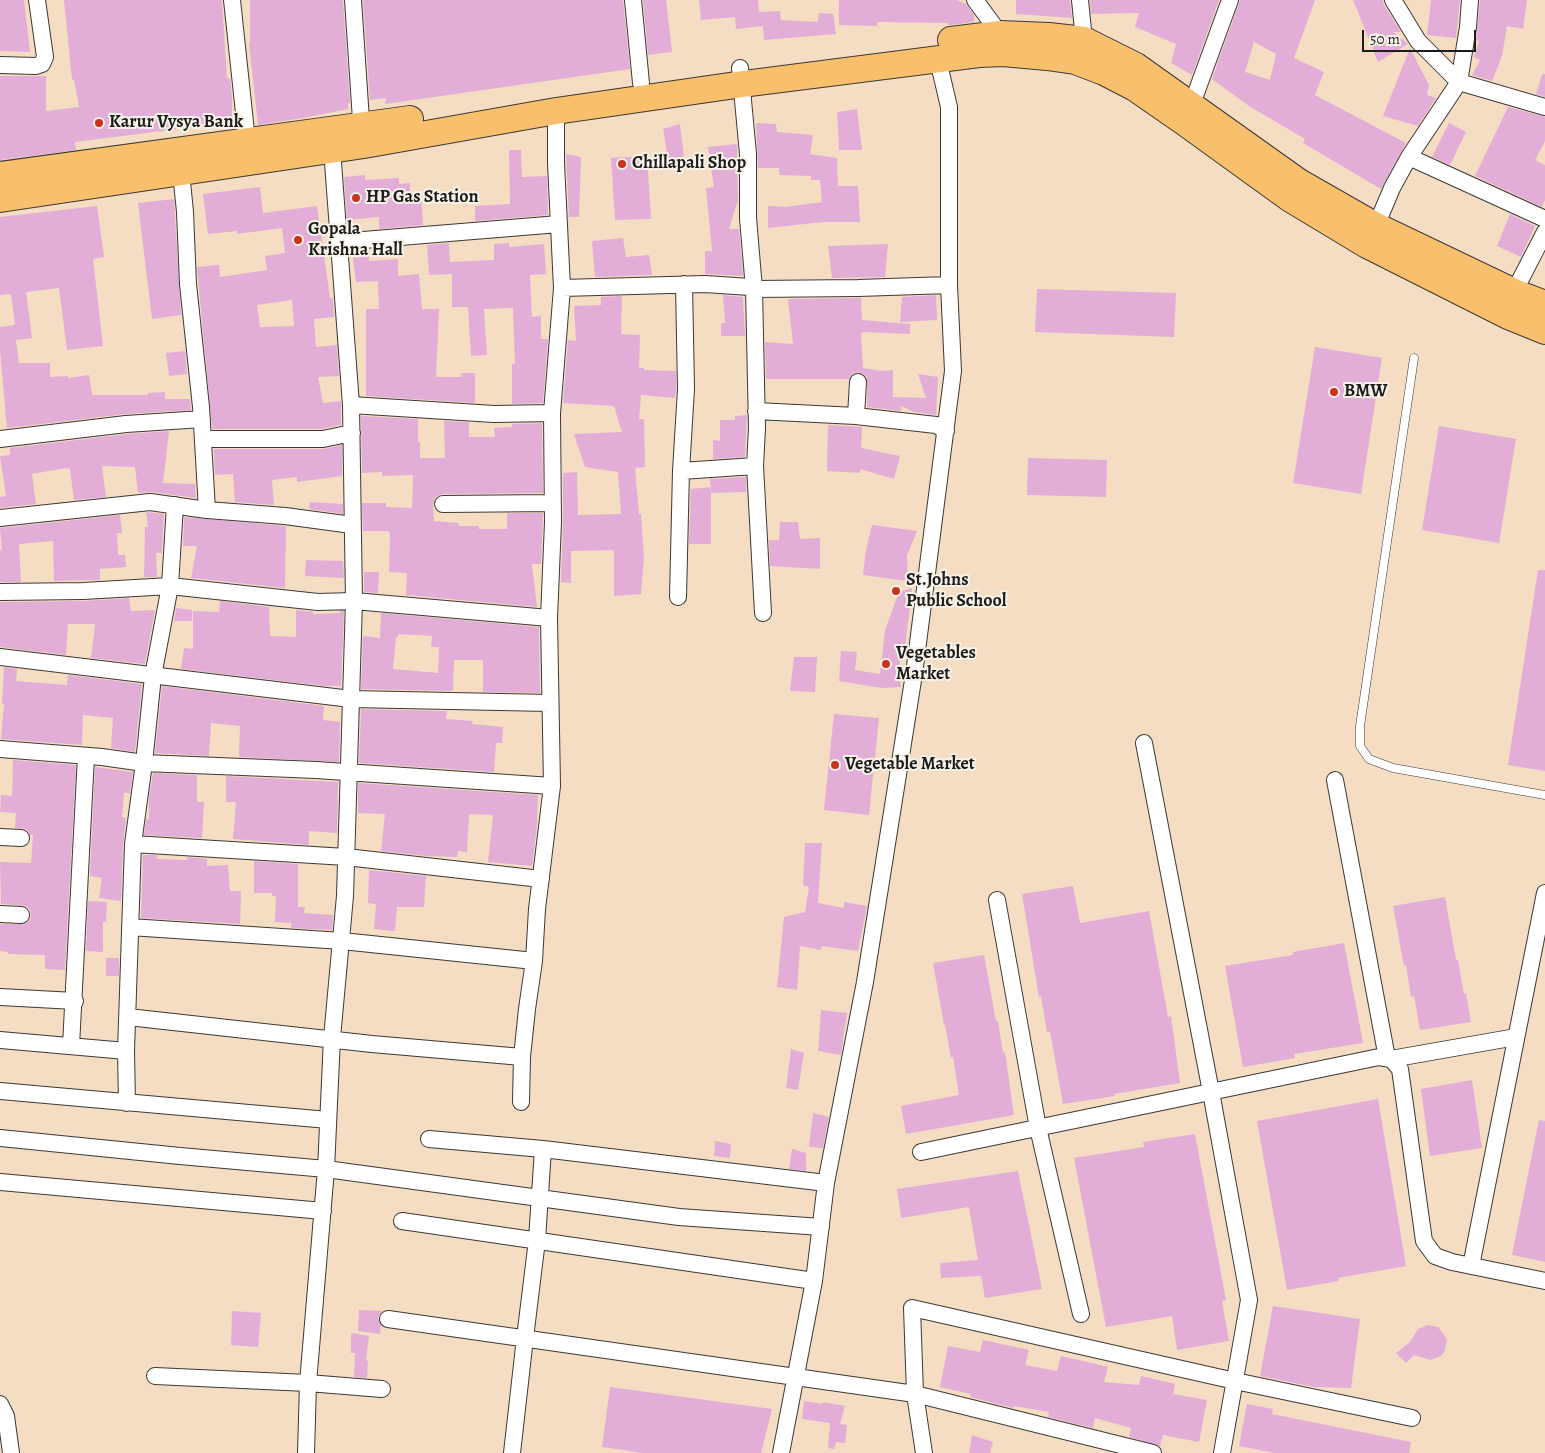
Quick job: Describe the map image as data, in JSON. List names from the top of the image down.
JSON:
{
  "places": [
    "Karur Vysya Bank",
    "Chillapali Shop",
    "HP Gas Station",
    "Gopala Krishna Hall",
    "BMW",
    "St.Johns Public School",
    "Vegetables Market",
    "Vegetable Market"
  ],
  "scale_bar": "50 m"
}
